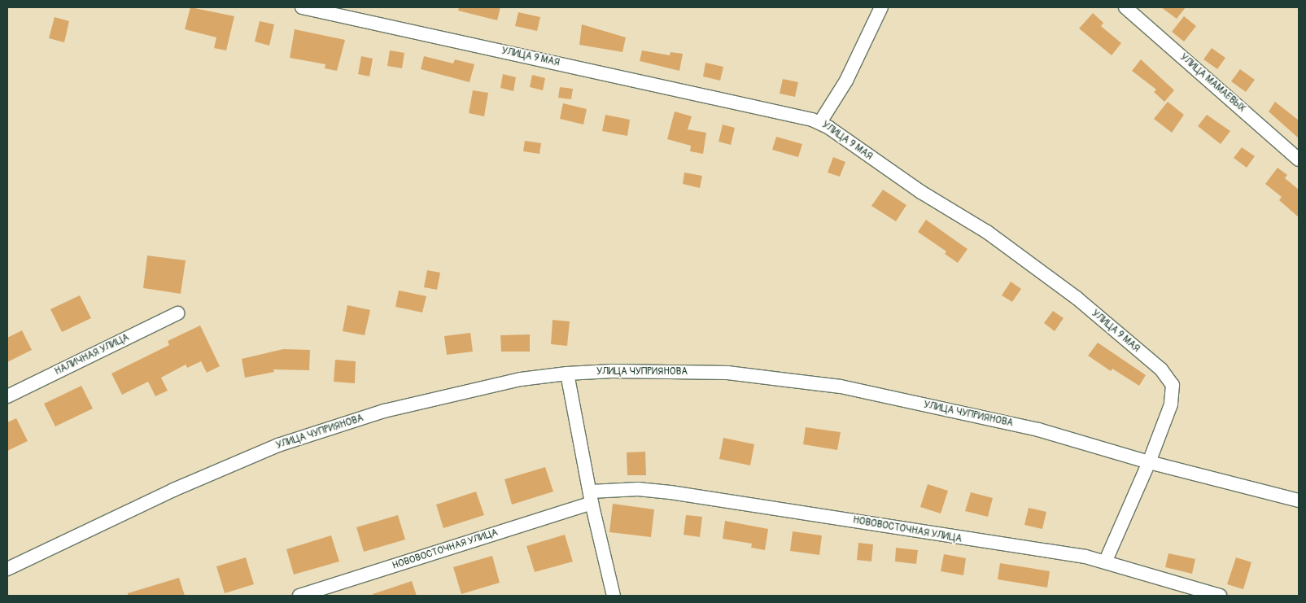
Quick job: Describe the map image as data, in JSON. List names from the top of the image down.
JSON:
{
  "streets": {
    "street": [
      "УЛИЦА 9 МАЯ",
      "УЛИЦА МАМАЕВЫХ",
      "НАЛИЧНАЯ УЛИЦА",
      "УЛИЦА ЧУПРИЯНОВА",
      "НОВОВОСТОЧНАЯ УЛИЦА"
    ]
  },
  "crossings": [
    ["УЛИЦА 9 МАЯ", "УЛИЦА ЧУПРИЯНОВА"],
    ["УЛИЦА 9 МАЯ", "НОВОВОСТОЧНАЯ УЛИЦА"]
  ]
}
